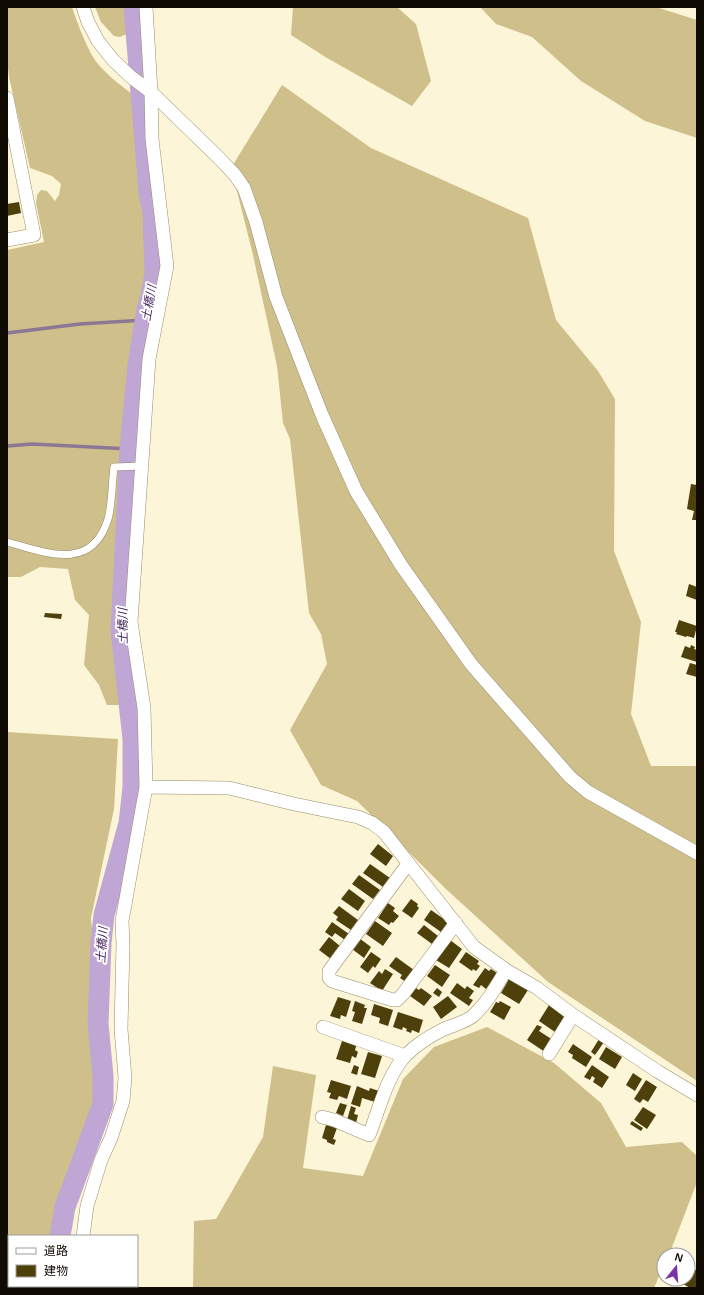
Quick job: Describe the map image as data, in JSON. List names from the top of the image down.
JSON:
{
  "water": ["土橋川"],
  "legend": ["道路", "建物"],
  "north": "top"
}
